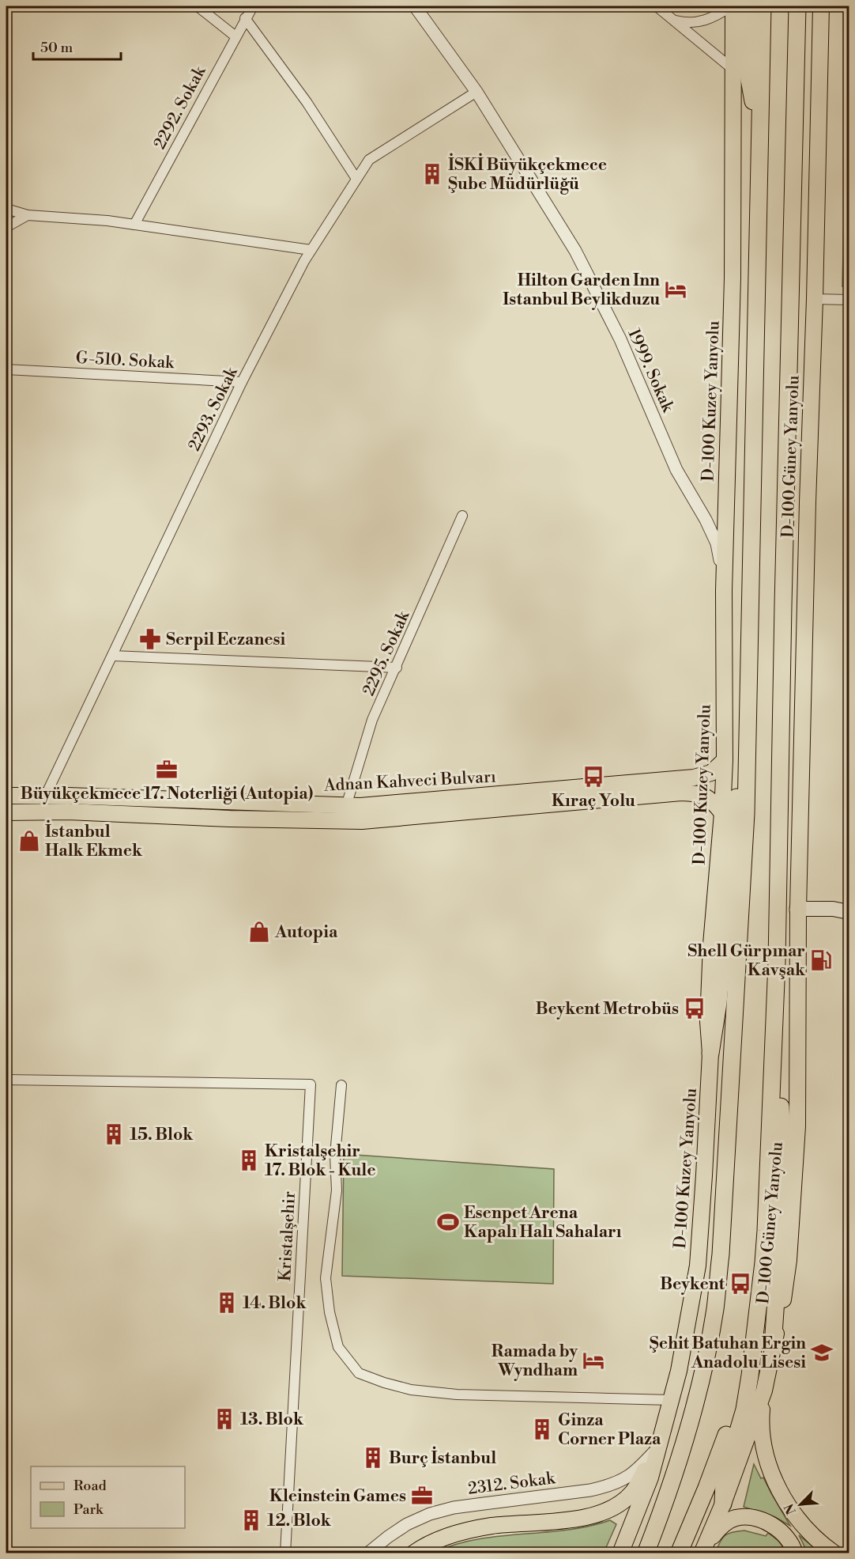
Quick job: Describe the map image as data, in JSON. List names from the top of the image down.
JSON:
{
  "streets": {
    "main road": ["D-100 Kuzey Yanyolu", "D-100 Güney Yanyolu", "Adnan Kahveci Bulvarı"],
    "street": [
      "2292. Sokak",
      "G-510. Sokak",
      "1999. Sokak",
      "2293. Sokak",
      "2295. Sokak",
      "Kristalşehir",
      "2312. Sokak"
    ]
  },
  "crossings": [
    ["G-510. Sokak", "2293. Sokak"],
    ["1999. Sokak", "D-100 Kuzey Yanyolu"],
    ["1999. Sokak", "2293. Sokak"],
    ["D-100 Kuzey Yanyolu", "Adnan Kahveci Bulvarı"],
    ["D-100 Kuzey Yanyolu", "2312. Sokak"],
    ["2293. Sokak", "Adnan Kahveci Bulvarı"],
    ["2295. Sokak", "Adnan Kahveci Bulvarı"]
  ],
  "places": {
    "building": [
      "İSKİ Büyükçekmece Şube Müdürlüğü",
      "15. Blok",
      "Kristalşehir 17. Blok - Kule",
      "14. Blok",
      "13. Blok",
      "Ginza Corner Plaza",
      "Burç İstanbul",
      "12. Blok"
    ],
    "hotel": ["Hilton Garden Inn Istanbul Beylikduzu", "Ramada by Wyndham"],
    "pharmacy": ["Serpil Eczanesi"],
    "office": ["Büyükçekmece 17. Noterliği (Autopia)", "Kleinstein Games"],
    "bus stop": ["Kıraç Yolu", "Beykent Metrobüs", "Beykent"],
    "shop": ["İstanbul Halk Ekmek", "Autopia"],
    "fuel station": ["Shell Gürpınar Kavşak"],
    "sports": ["Esenpet Arena Kapalı Halı Sahaları"],
    "school or university": ["Şehit Batuhan Ergin Anadolu Lisesi"]
  },
  "legend": ["Road", "Park"],
  "scale_bar": "50 m",
  "north": "bottom left"
}
